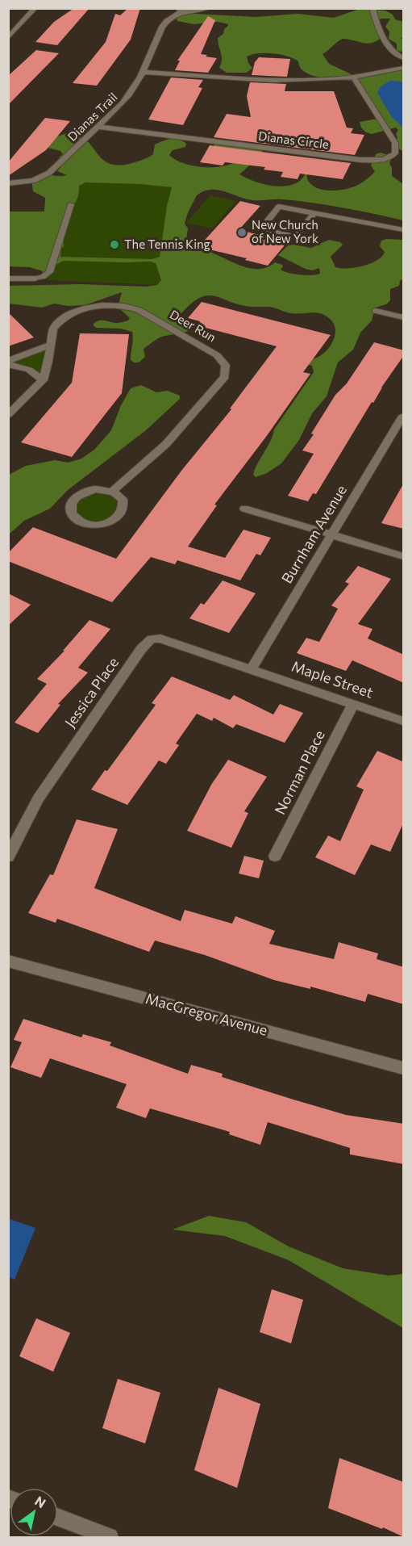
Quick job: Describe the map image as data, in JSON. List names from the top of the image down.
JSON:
{
  "streets": {
    "street": [
      "Dianas Trail",
      "Dianas Circle",
      "Deer Run",
      "Burnham Avenue",
      "Maple Street",
      "Jessica Place",
      "Norman Place",
      "MacGregor Avenue"
    ]
  },
  "crossings": [
    ["Dianas Trail", "Dianas Circle"],
    ["Burnham Avenue", "Maple Street"],
    ["Burnham Avenue", "Jessica Place"],
    ["Maple Street", "Jessica Place"],
    ["Maple Street", "Norman Place"]
  ],
  "places": ["New Church of New York", "The Tennis King"],
  "north": "top right"
}
